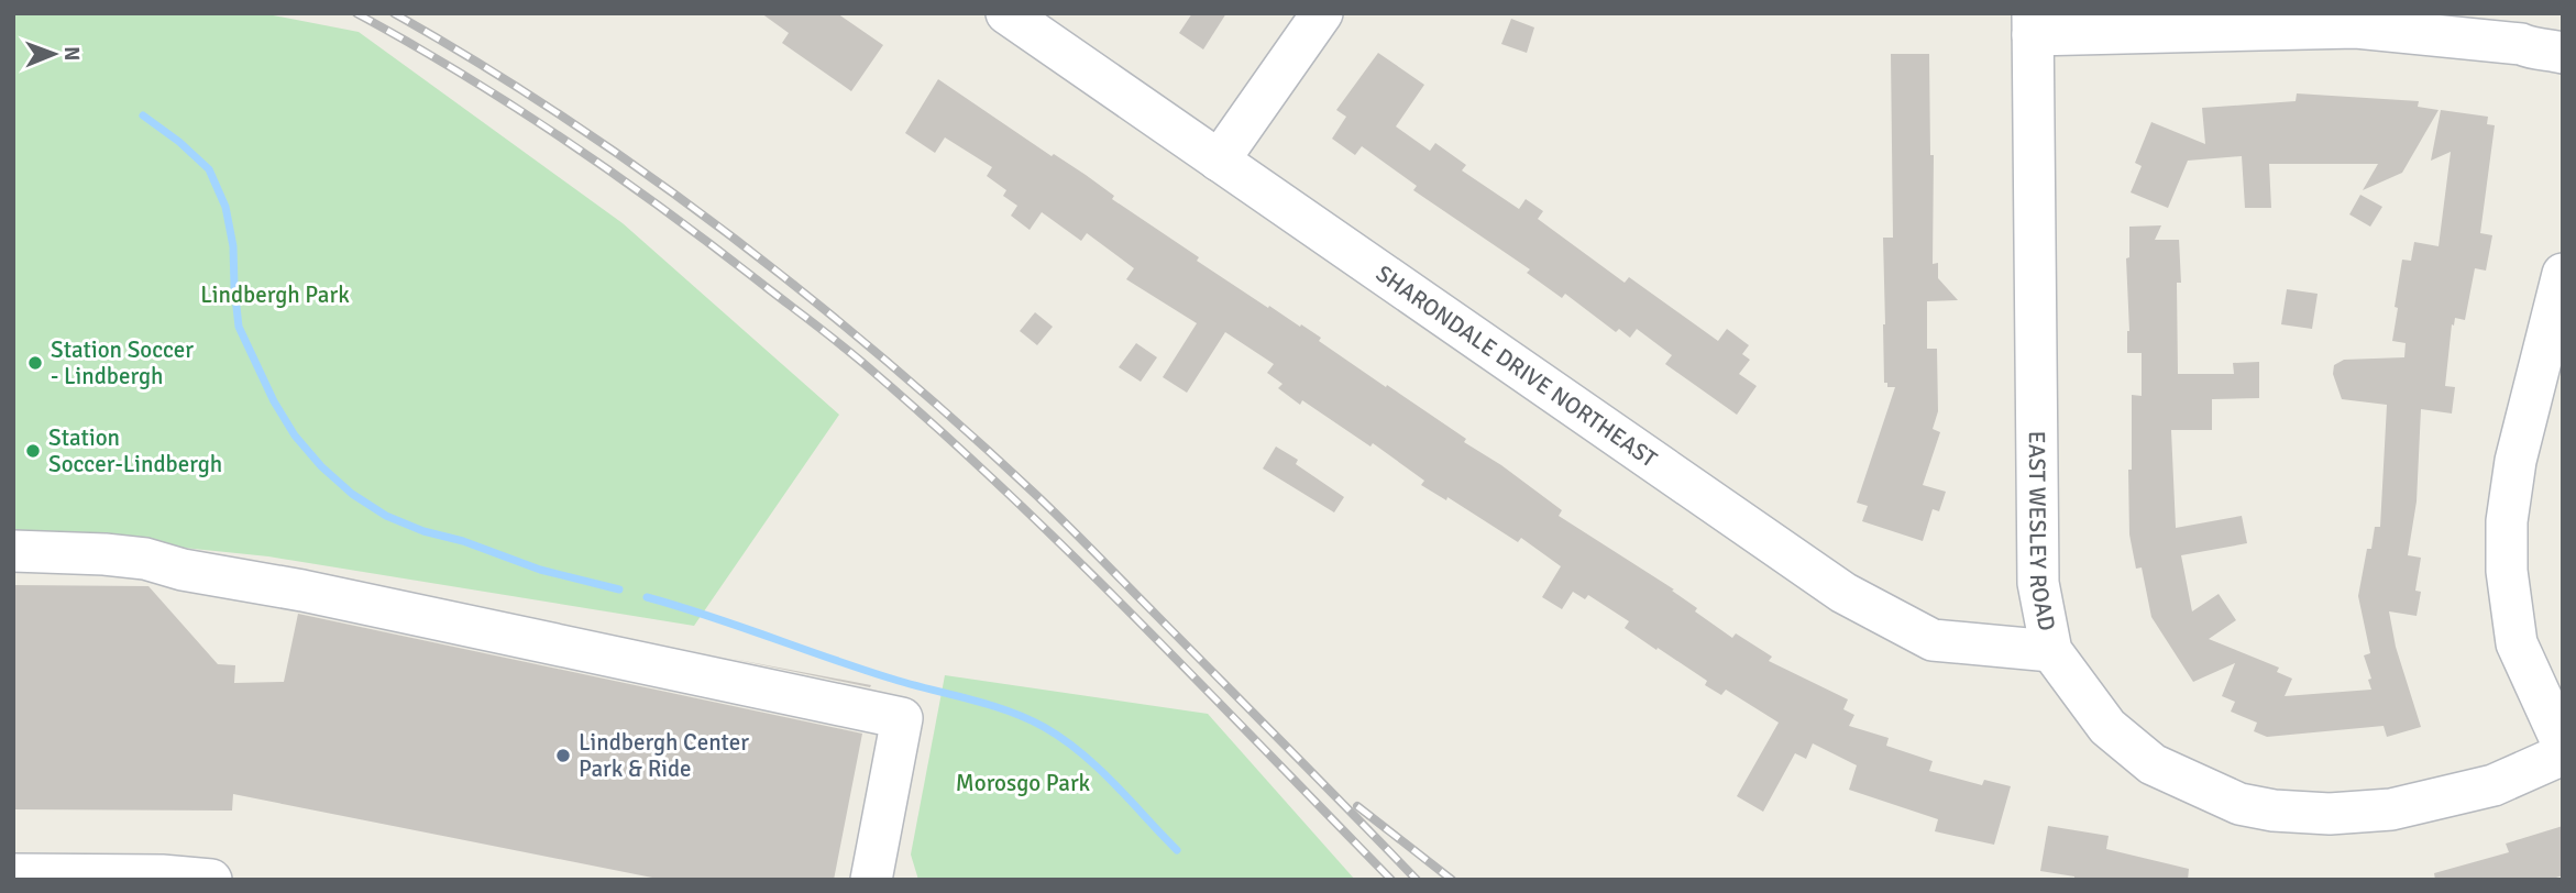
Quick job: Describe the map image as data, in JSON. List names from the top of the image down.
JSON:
{
  "streets": {
    "street": ["SHARONDALE DRIVE NORTHEAST", "EAST WESLEY ROAD"]
  },
  "crossings": [
    ["SHARONDALE DRIVE NORTHEAST", "EAST WESLEY ROAD"]
  ],
  "parks": ["Lindbergh Park", "Morosgo Park"],
  "places": ["Station Soccer - Lindbergh", "Station Soccer-Lindbergh", "Lindbergh Center Park & Ride"],
  "north": "right"
}
